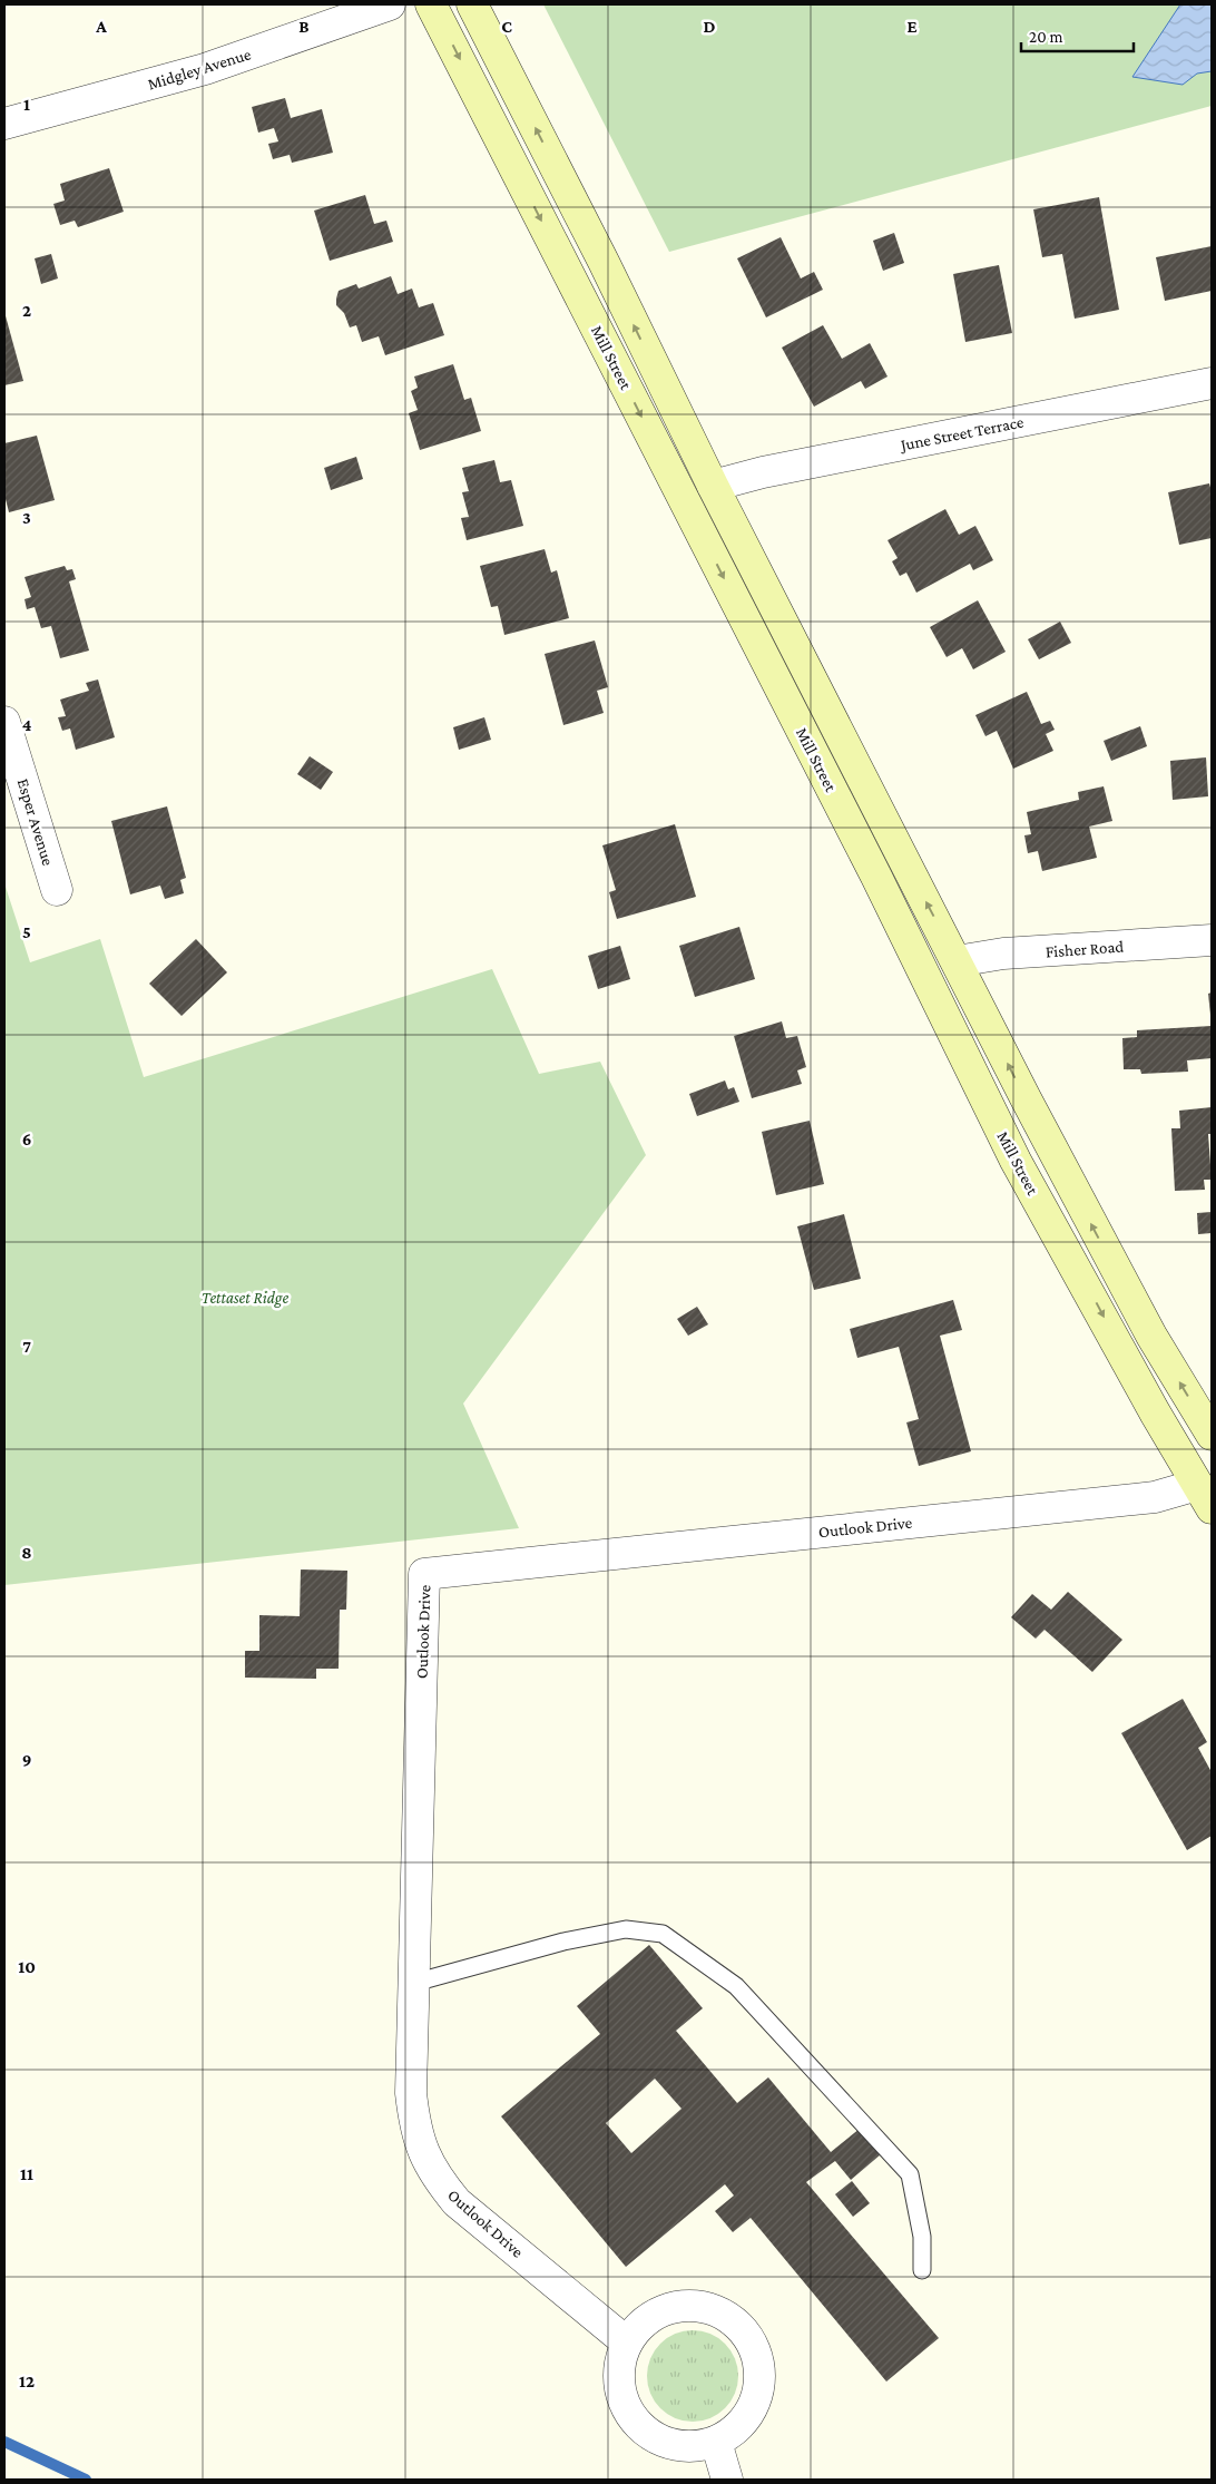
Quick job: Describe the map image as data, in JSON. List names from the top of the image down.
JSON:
{
  "streets": {
    "main road": ["Mill Street"],
    "street": [
      "Midgley Avenue",
      "June Street Terrace",
      "Esper Avenue",
      "Fisher Road",
      "Outlook Drive"
    ]
  },
  "crossings": [
    ["Mill Street", "June Street Terrace"],
    ["Mill Street", "Fisher Road"],
    ["Mill Street", "Outlook Drive"]
  ],
  "parks": ["Tettaset Ridge"],
  "scale_bar": "20 m",
  "grid": {
    "columns": [
      "A",
      "B",
      "C",
      "D",
      "E"
    ],
    "rows": [
      "1",
      "2",
      "3",
      "4",
      "5",
      "6",
      "7",
      "8",
      "9",
      "10",
      "11",
      "12"
    ]
  }
}
